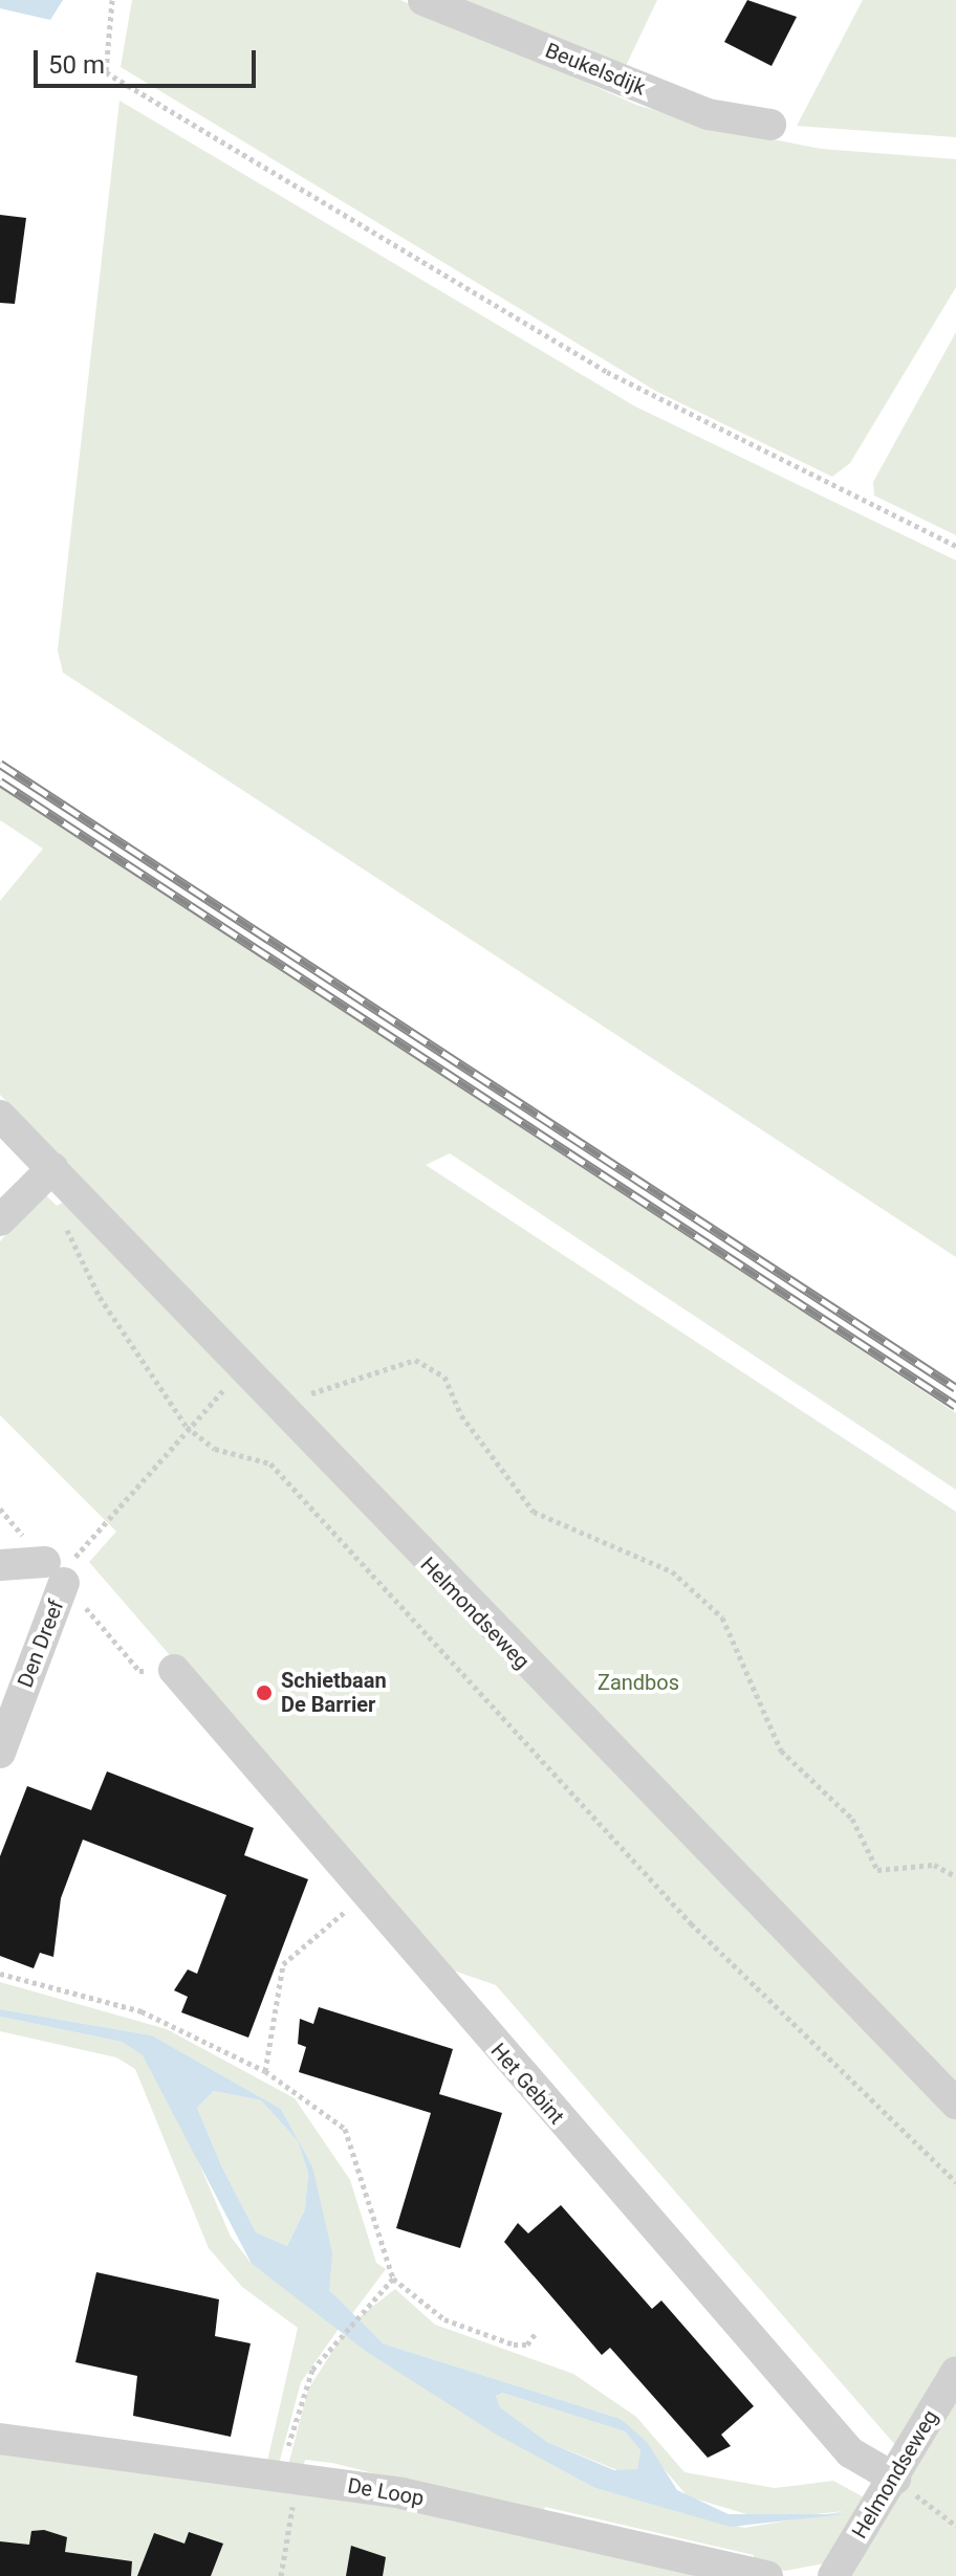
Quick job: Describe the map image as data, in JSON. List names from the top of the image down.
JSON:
{
  "streets": {
    "street": [
      "Beukelsdijk",
      "Helmondseweg",
      "Den Dreef",
      "Het Gebint",
      "De Loop"
    ]
  },
  "crossings": [
    ["Helmondseweg", "Het Gebint"]
  ],
  "parks": ["Zandbos"],
  "places": ["Schietbaan De Barrier"],
  "scale_bar": "50 m"
}
